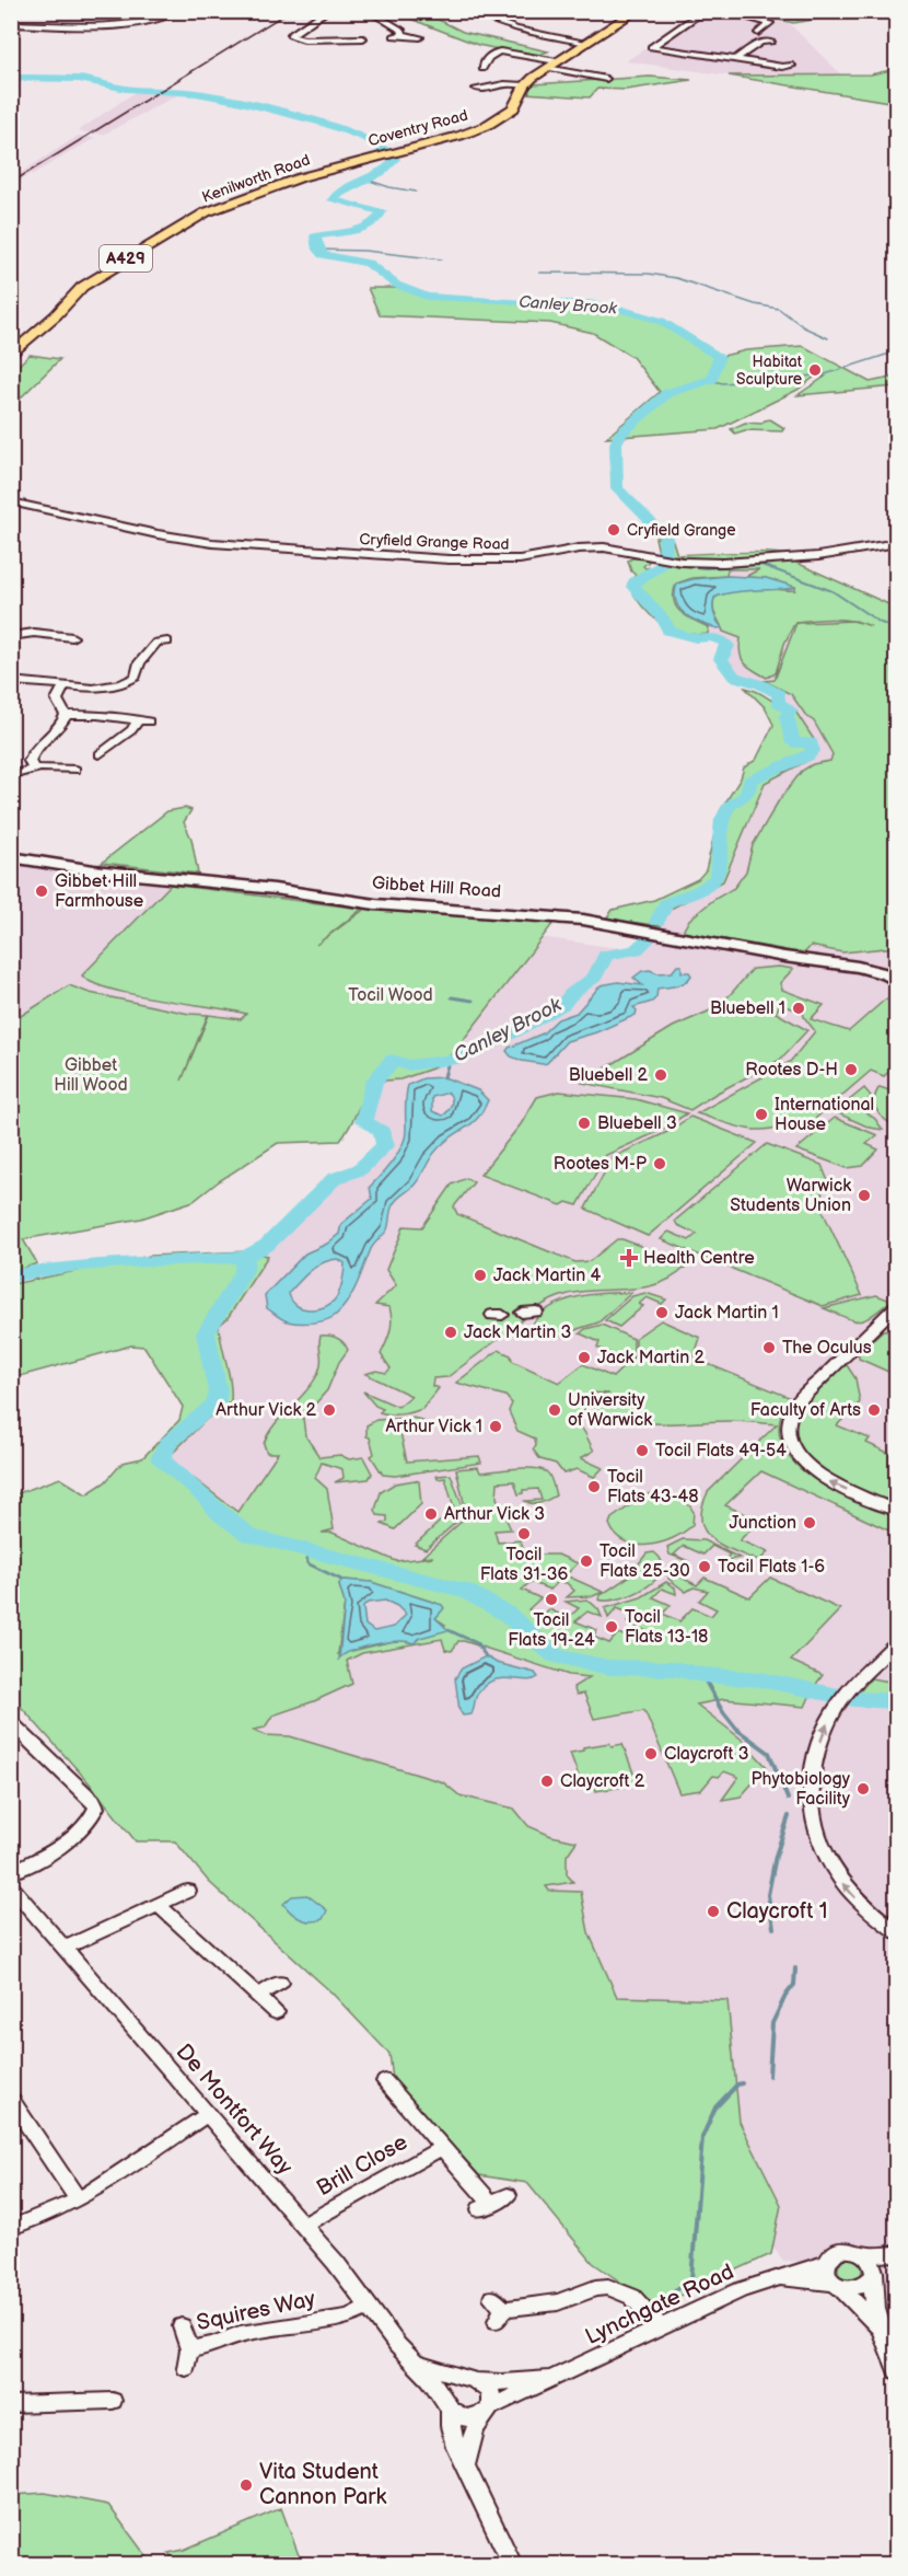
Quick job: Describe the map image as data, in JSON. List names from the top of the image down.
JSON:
{
  "streets": {
    "main road": ["Coventry Road", "Kenilworth Road", "A429"],
    "street": [
      "Cryfield Grange Road",
      "Gibbet Hill Road",
      "De Montfort Way",
      "Brill Close",
      "Lynchgate Road",
      "Squires Way"
    ]
  },
  "crossings": [
    ["Coventry Road", "Kenilworth Road"],
    ["De Montfort Way", "Brill Close"],
    ["De Montfort Way", "Lynchgate Road"],
    ["De Montfort Way", "Squires Way"]
  ],
  "water": ["Canley Brook"],
  "parks": ["Tocil Wood", "Gibbet Hill Wood"],
  "places": {
    "other": [
      "Habitat Sculpture",
      "Cryfield Grange",
      "Gibbet Hill Farmhouse",
      "Bluebell 1",
      "Rootes D-H",
      "Bluebell 2",
      "International House",
      "Bluebell 3",
      "Rootes M-P",
      "Warwick Students Union",
      "Jack Martin 4",
      "Jack Martin 1",
      "Jack Martin 3",
      "The Oculus",
      "Jack Martin 2",
      "Arthur Vick 2",
      "University of Warwick",
      "Faculty of Arts",
      "Arthur Vick 1",
      "Tocil Flats 49-54",
      "Tocil Flats 43-48",
      "Arthur Vick 3",
      "Junction",
      "Tocil Flats 31-36",
      "Tocil Flats 25-30",
      "Tocil Flats 1-6",
      "Tocil Flats 19-24",
      "Tocil Flats 13-18",
      "Claycroft 3",
      "Claycroft 2",
      "Phytobiology Facility",
      "Claycroft 1",
      "Vita Student Cannon Park"
    ],
    "health": ["Health Centre"]
  }
}
